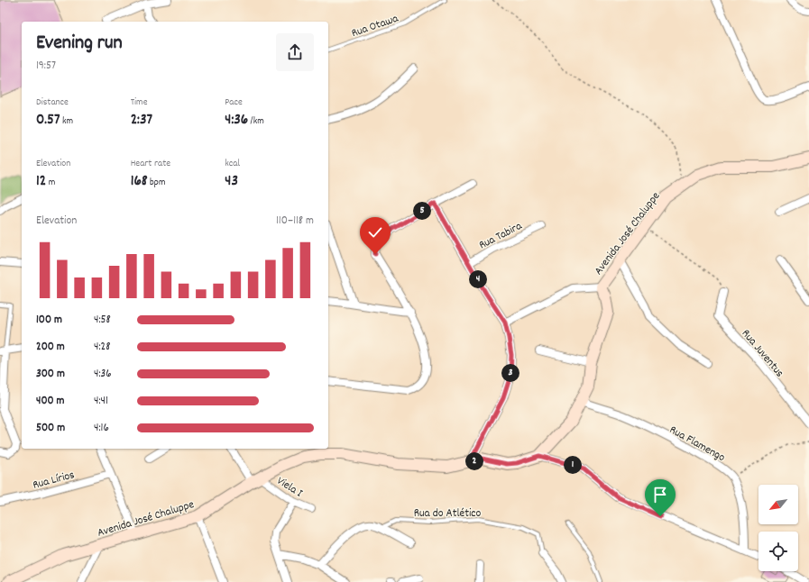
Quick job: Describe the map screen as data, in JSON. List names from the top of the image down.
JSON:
{
  "streets": {
    "street": [
      "Avenida José Chaluppe",
      "Rua Tabira",
      "Rua Juventus",
      "Rua Flamengo",
      "Rua Lírios",
      "Viela I"
    ],
    "lane": ["Rua Otawa", "Rua do Atlético"]
  },
  "crossings": [
    ["Avenida José Chaluppe", "Rua Flamengo"],
    ["Avenida José Chaluppe", "Viela I"]
  ],
  "north": "bottom left",
  "page": {
    "heading": ["Evening run", "19:57"],
    "stats": [
      ["Distance", "0.57 km"],
      ["Time", "2:37"],
      ["Pace", "4:36 /km"],
      ["Elevation", "12 m"],
      ["Heart rate", "168 bpm"],
      ["kcal", "43"]
    ],
    "pins": [
      "5",
      "4",
      "3",
      "2",
      "1"
    ],
    "chart": ["Elevation", "110–118 m"],
    "list": [
      {
        "name": "100 m",
        "note": "4:58"
      },
      {
        "name": "200 m",
        "note": "4:28"
      },
      {
        "name": "300 m",
        "note": "4:36"
      },
      {
        "name": "400 m",
        "note": "4:41"
      },
      {
        "name": "500 m",
        "note": "4:16"
      }
    ]
  }
}
